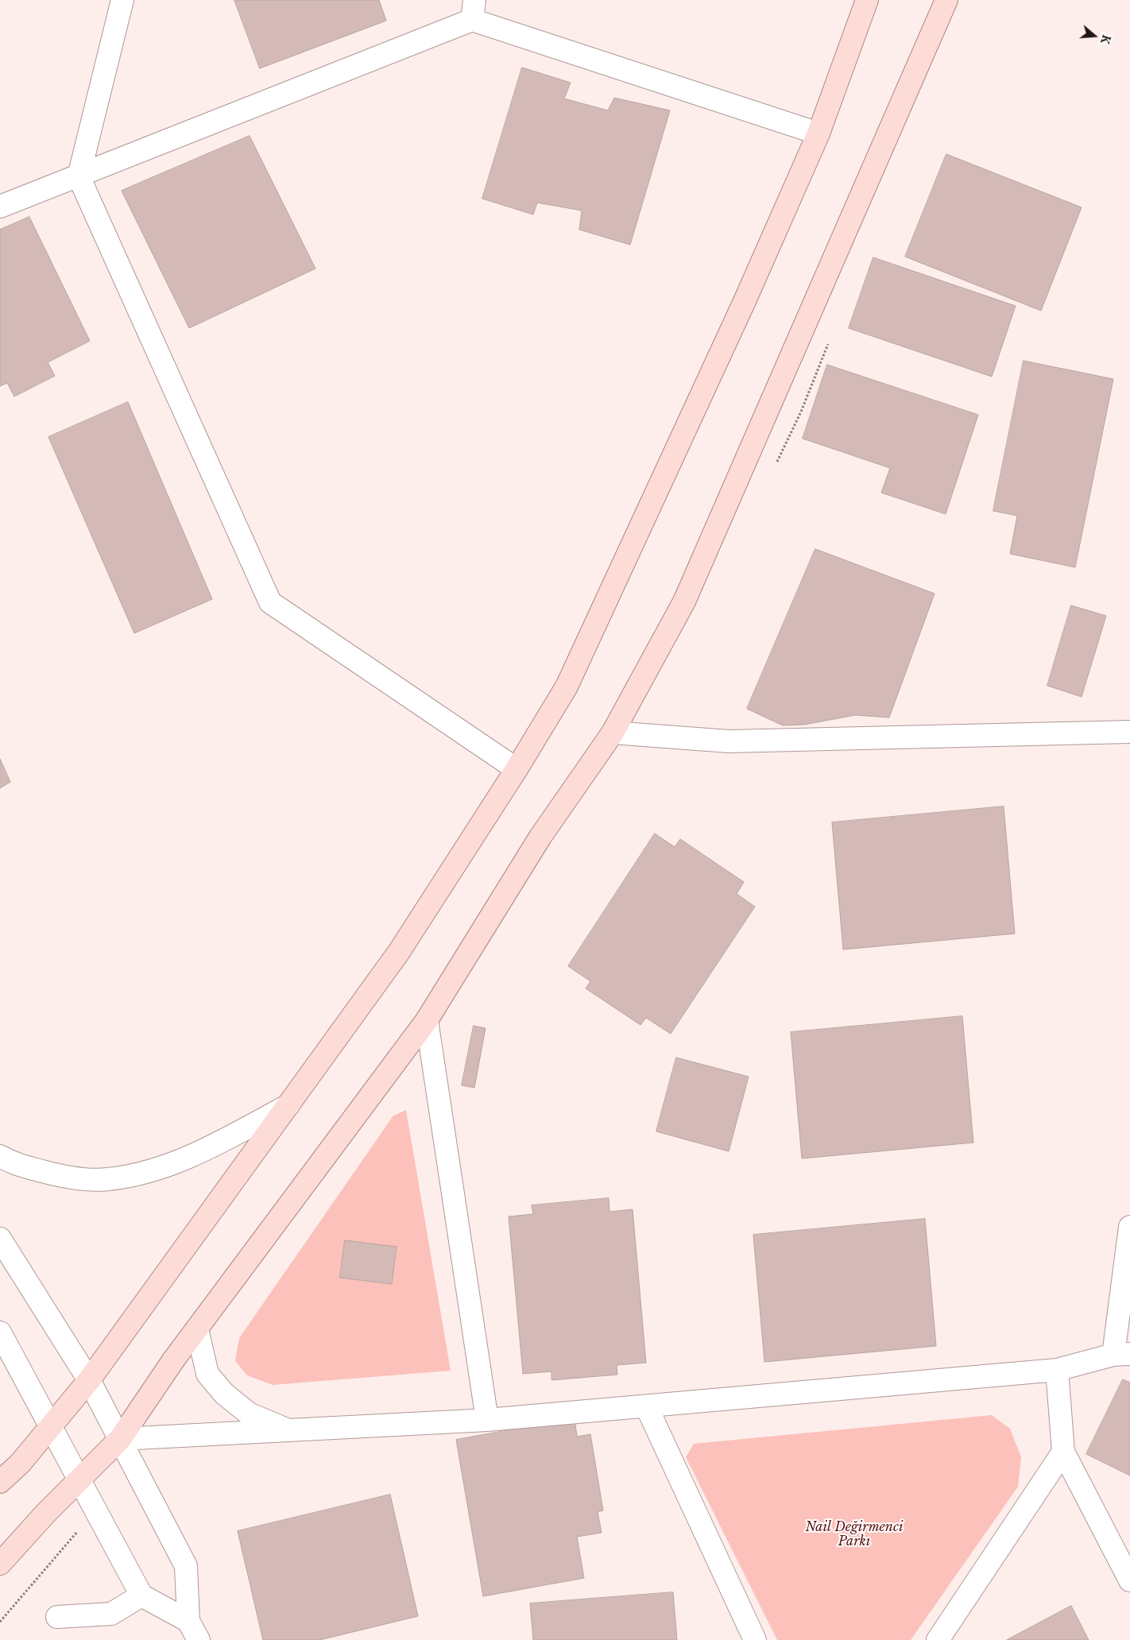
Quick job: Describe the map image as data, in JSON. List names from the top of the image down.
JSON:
{
  "parks": ["Nail Değirmenci Parkı"],
  "north": "right"
}
